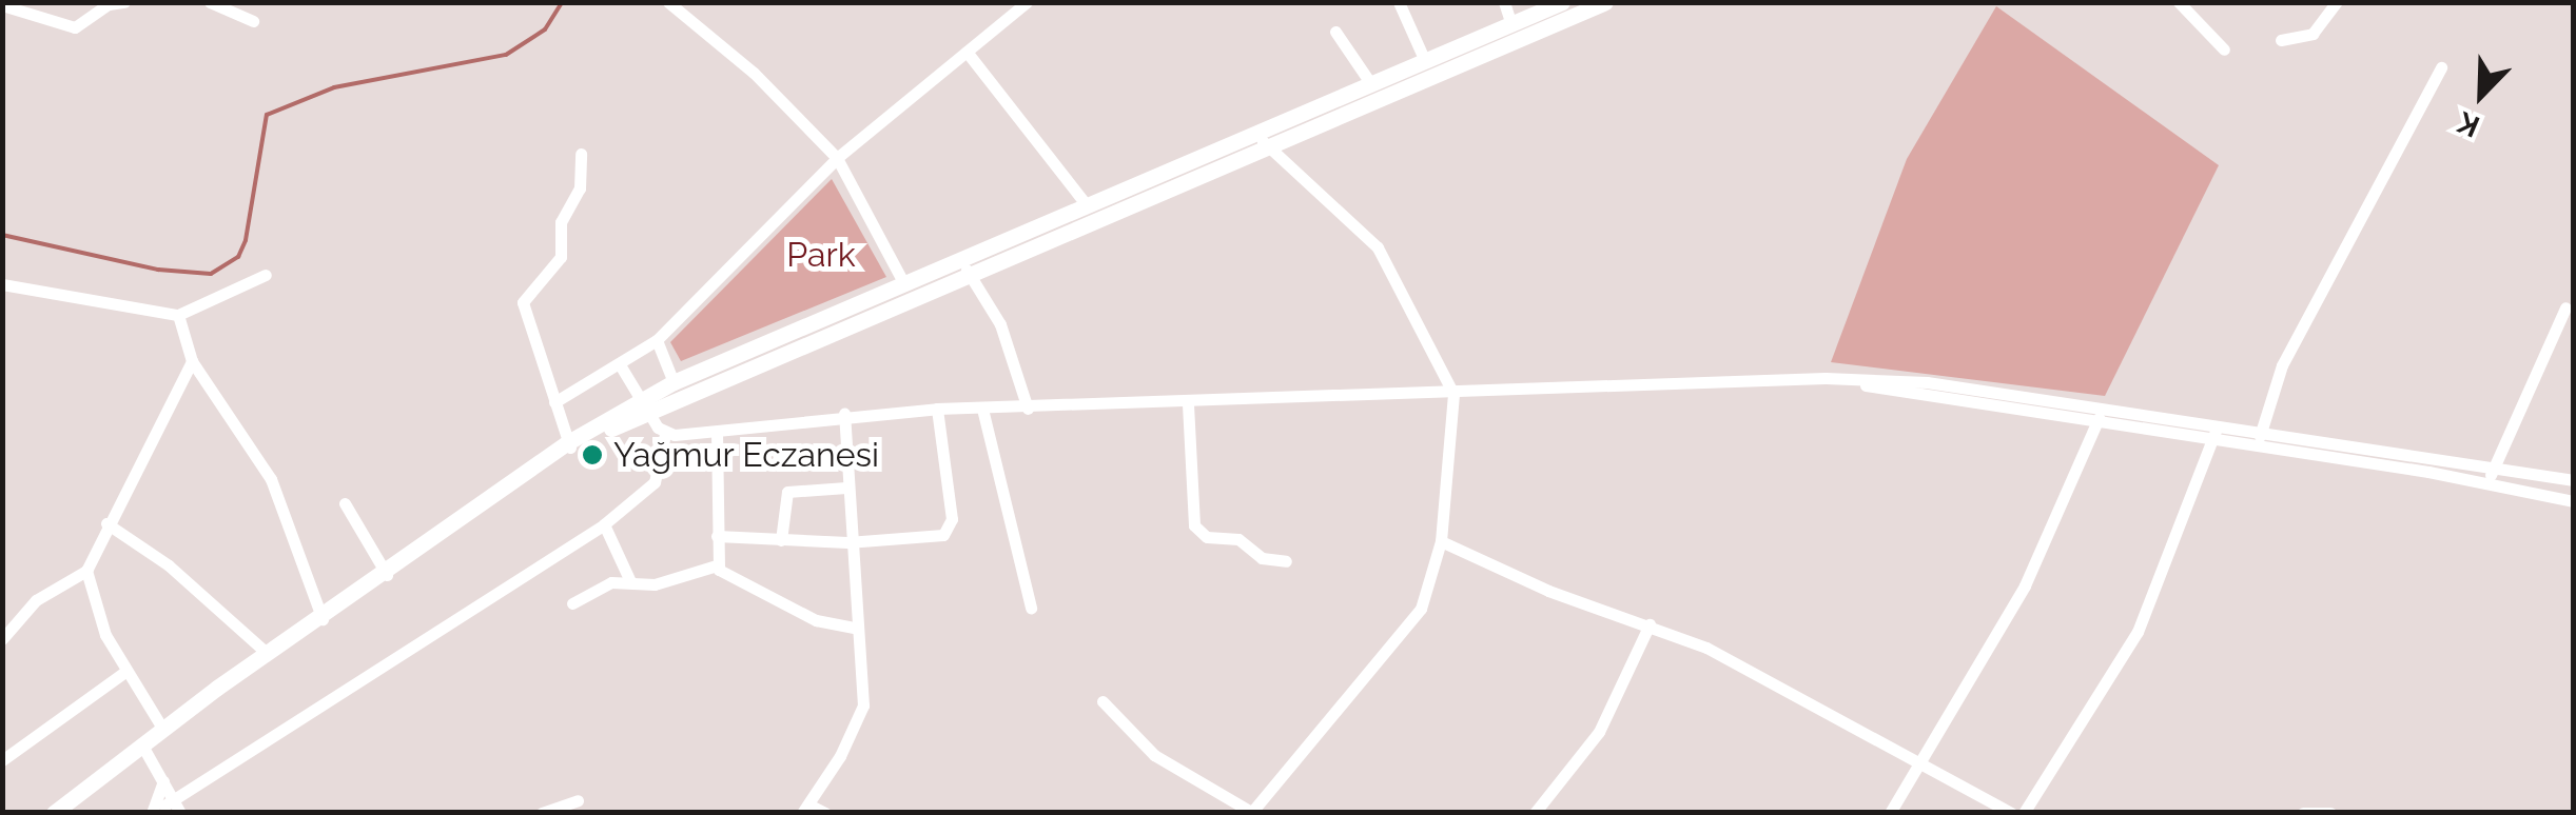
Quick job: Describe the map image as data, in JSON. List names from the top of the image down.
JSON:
{
  "parks": ["Park"],
  "places": ["Yağmur Eczanesi"],
  "north": "bottom left"
}
